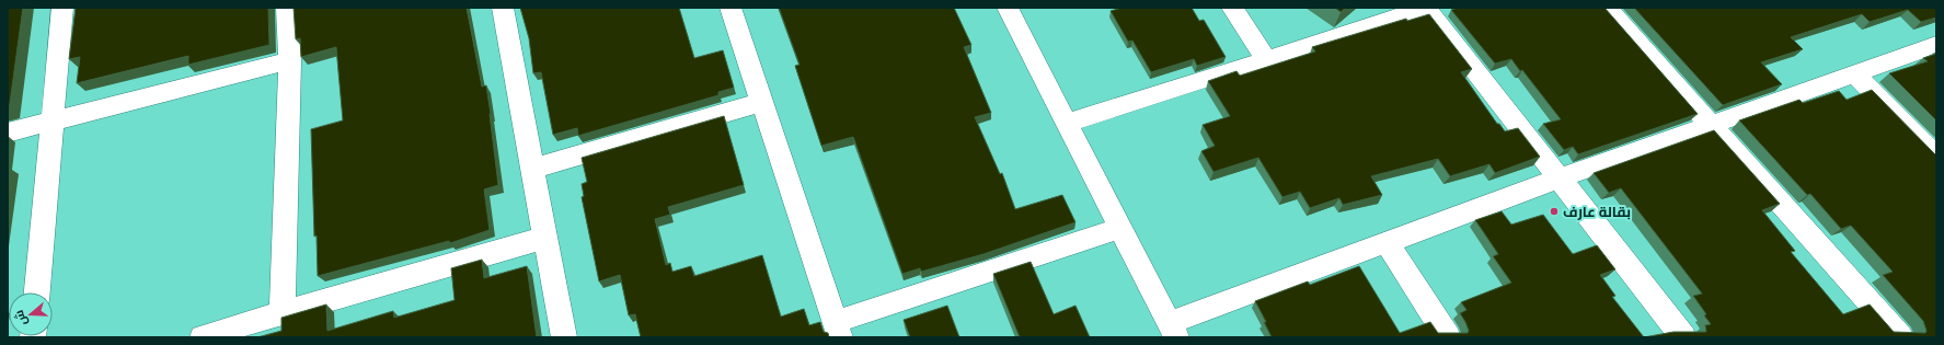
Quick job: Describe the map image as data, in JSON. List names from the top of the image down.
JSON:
{
  "places": ["بقالة عارف"],
  "north": "left"
}
